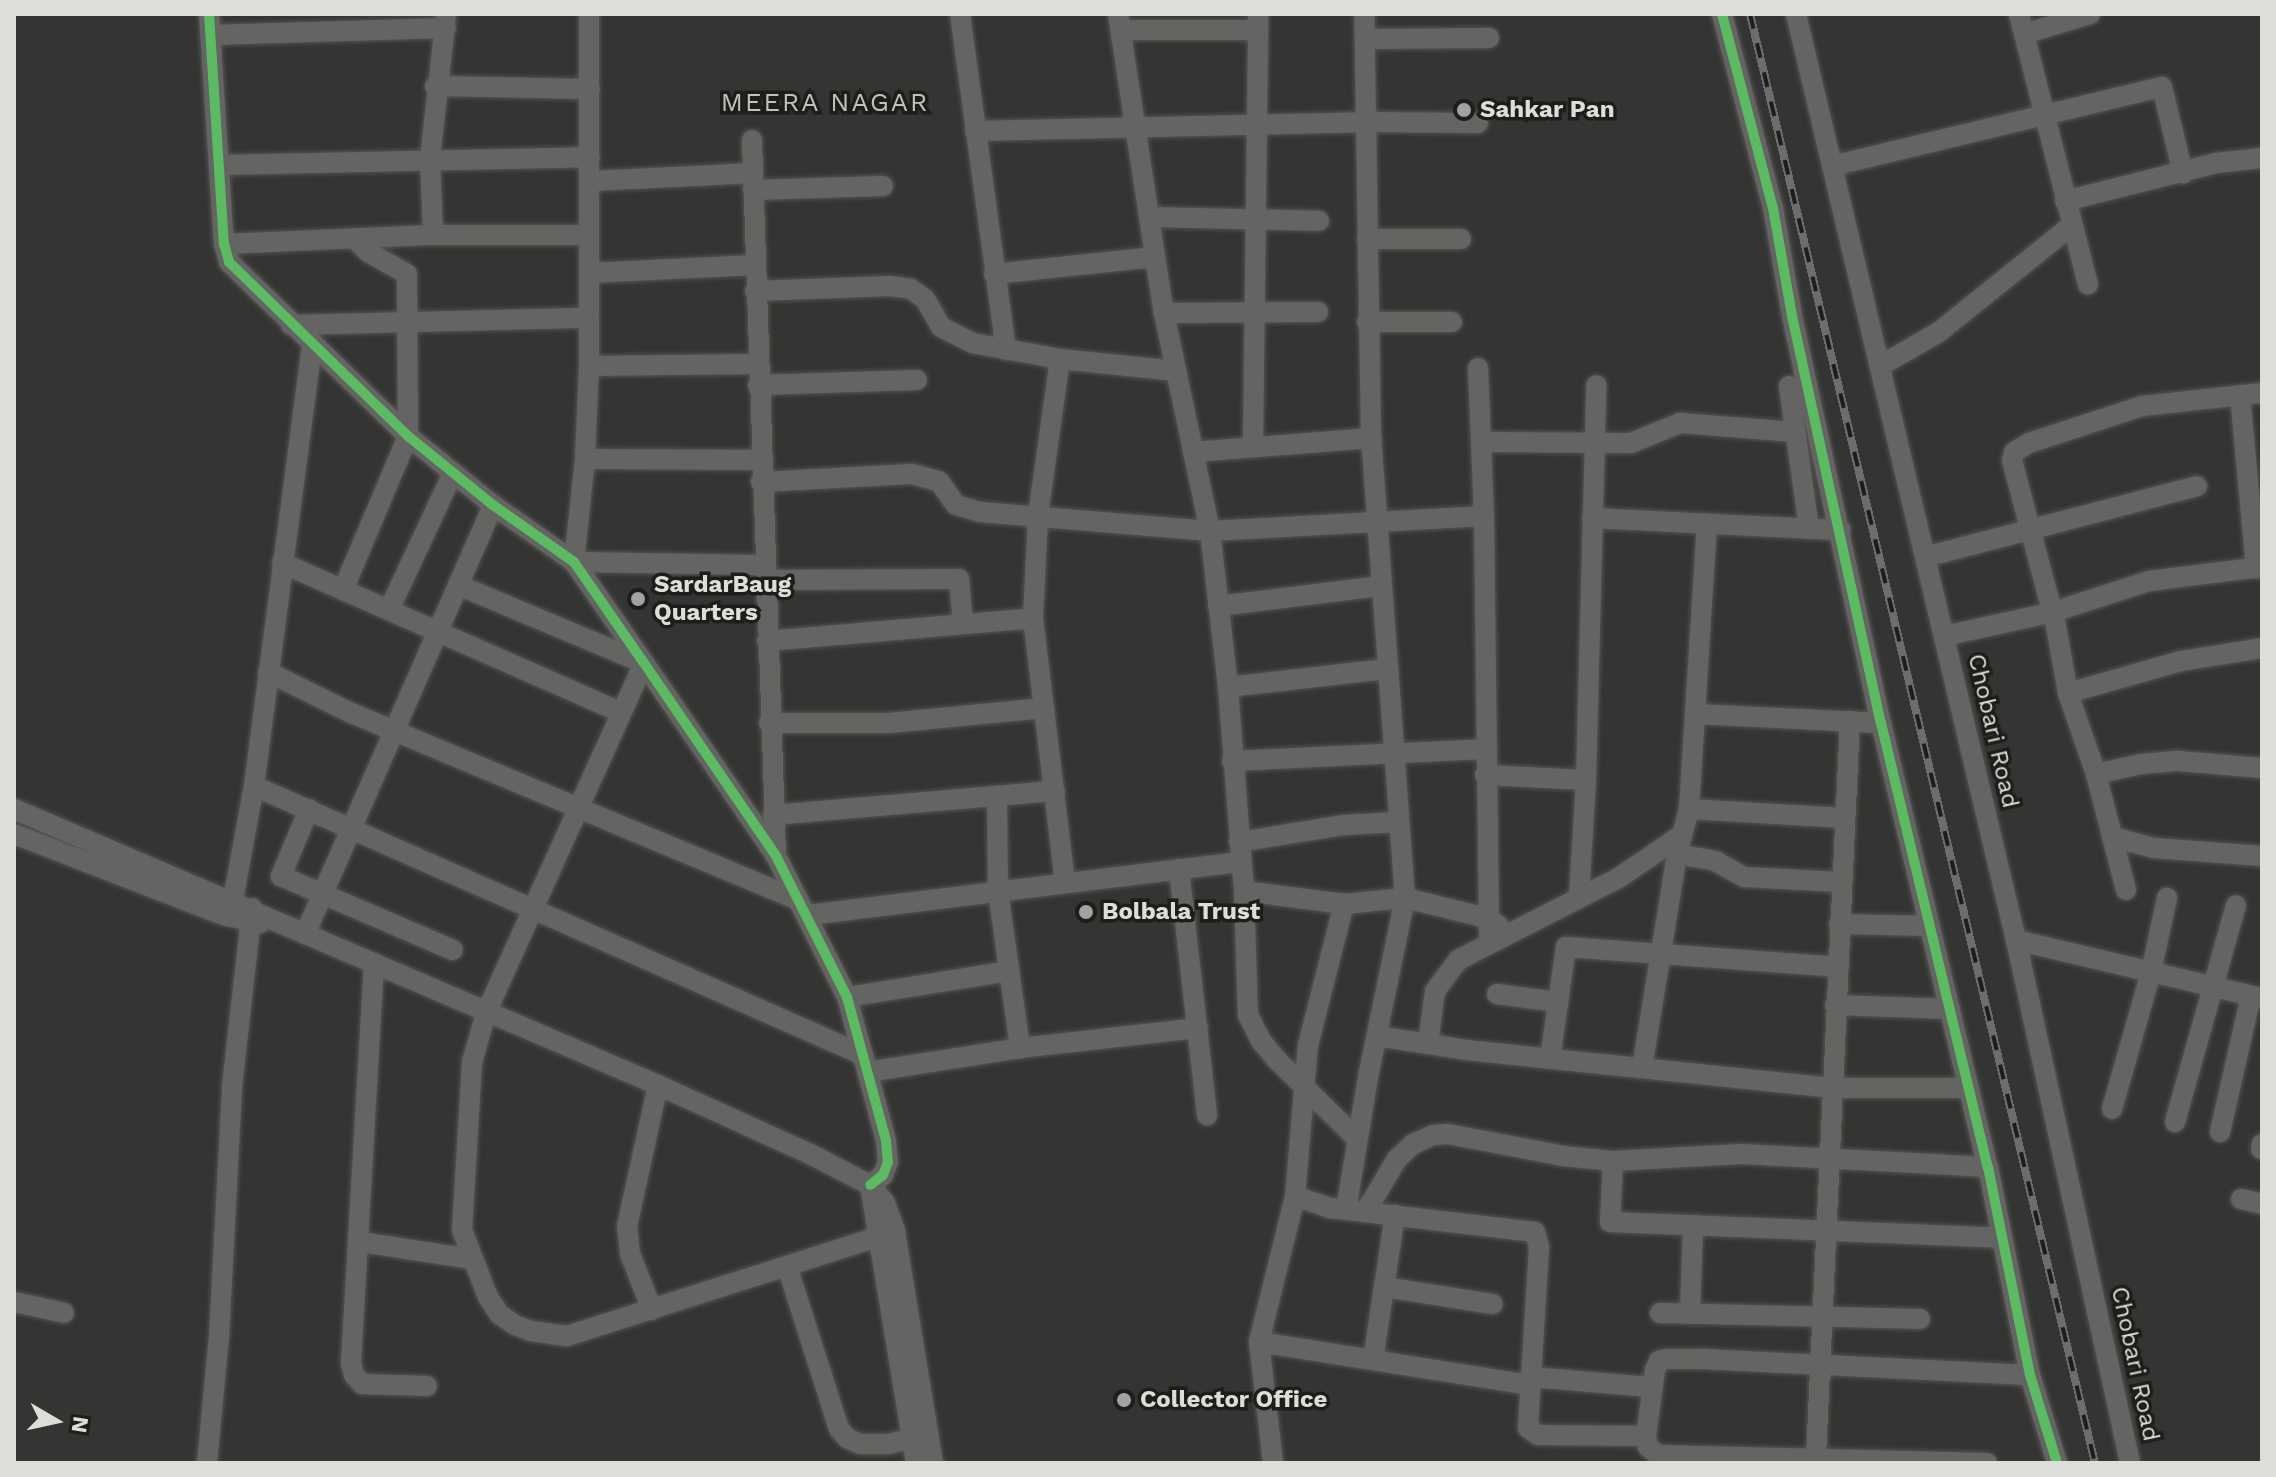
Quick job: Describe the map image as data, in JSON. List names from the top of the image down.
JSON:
{
  "streets": {
    "street": ["Chobari Road"]
  },
  "districts": ["MEERA NAGAR"],
  "places": [
    "Sahkar Pan",
    "SardarBaug Quarters",
    "Bolbala Trust",
    "Collector Office"
  ],
  "north": "right"
}
